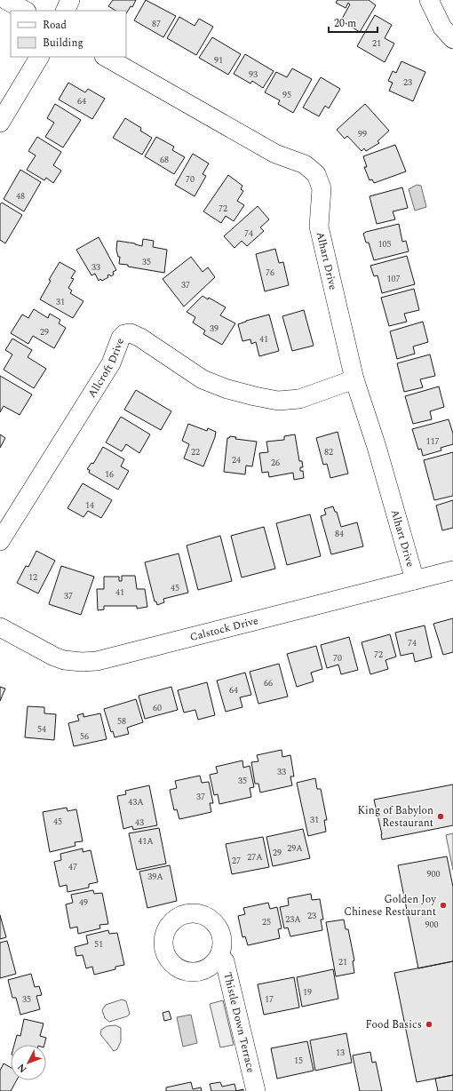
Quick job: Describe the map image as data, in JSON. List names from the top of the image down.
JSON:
{
  "streets": {
    "street": [
      "Alhart Drive",
      "Allcroft Drive",
      "Calstock Drive",
      "Thistle Down Terrace"
    ]
  },
  "crossings": [
    ["Alhart Drive", "Allcroft Drive"],
    ["Alhart Drive", "Calstock Drive"]
  ],
  "places": ["King of Babylon Restaurant", "Golden Joy Chinese Restaurant", "Food Basics"],
  "house_numbers": [
    "87",
    "21",
    "91",
    "93",
    "23",
    "95",
    "64",
    "99",
    "68",
    "70",
    "48",
    "72",
    "74",
    "105",
    "35",
    "33",
    "76",
    "107",
    "37",
    "31",
    "39",
    "29",
    "41",
    "117",
    "22",
    "82",
    "24",
    "26",
    "16",
    "14",
    "84",
    "12",
    "45",
    "41",
    "37",
    "74",
    "72",
    "70",
    "66",
    "64",
    "60",
    "58",
    "54",
    "56",
    "33",
    "35",
    "37",
    "43A",
    "31",
    "45",
    "43",
    "41A",
    "29A",
    "29",
    "27A",
    "27",
    "47",
    "900",
    "39A",
    "49",
    "23",
    "23A",
    "25",
    "900",
    "51",
    "21",
    "19",
    "35",
    "17",
    "13",
    "15"
  ],
  "legend": ["Road", "Building"],
  "scale_bar": "20 m",
  "north": "bottom left"
}
